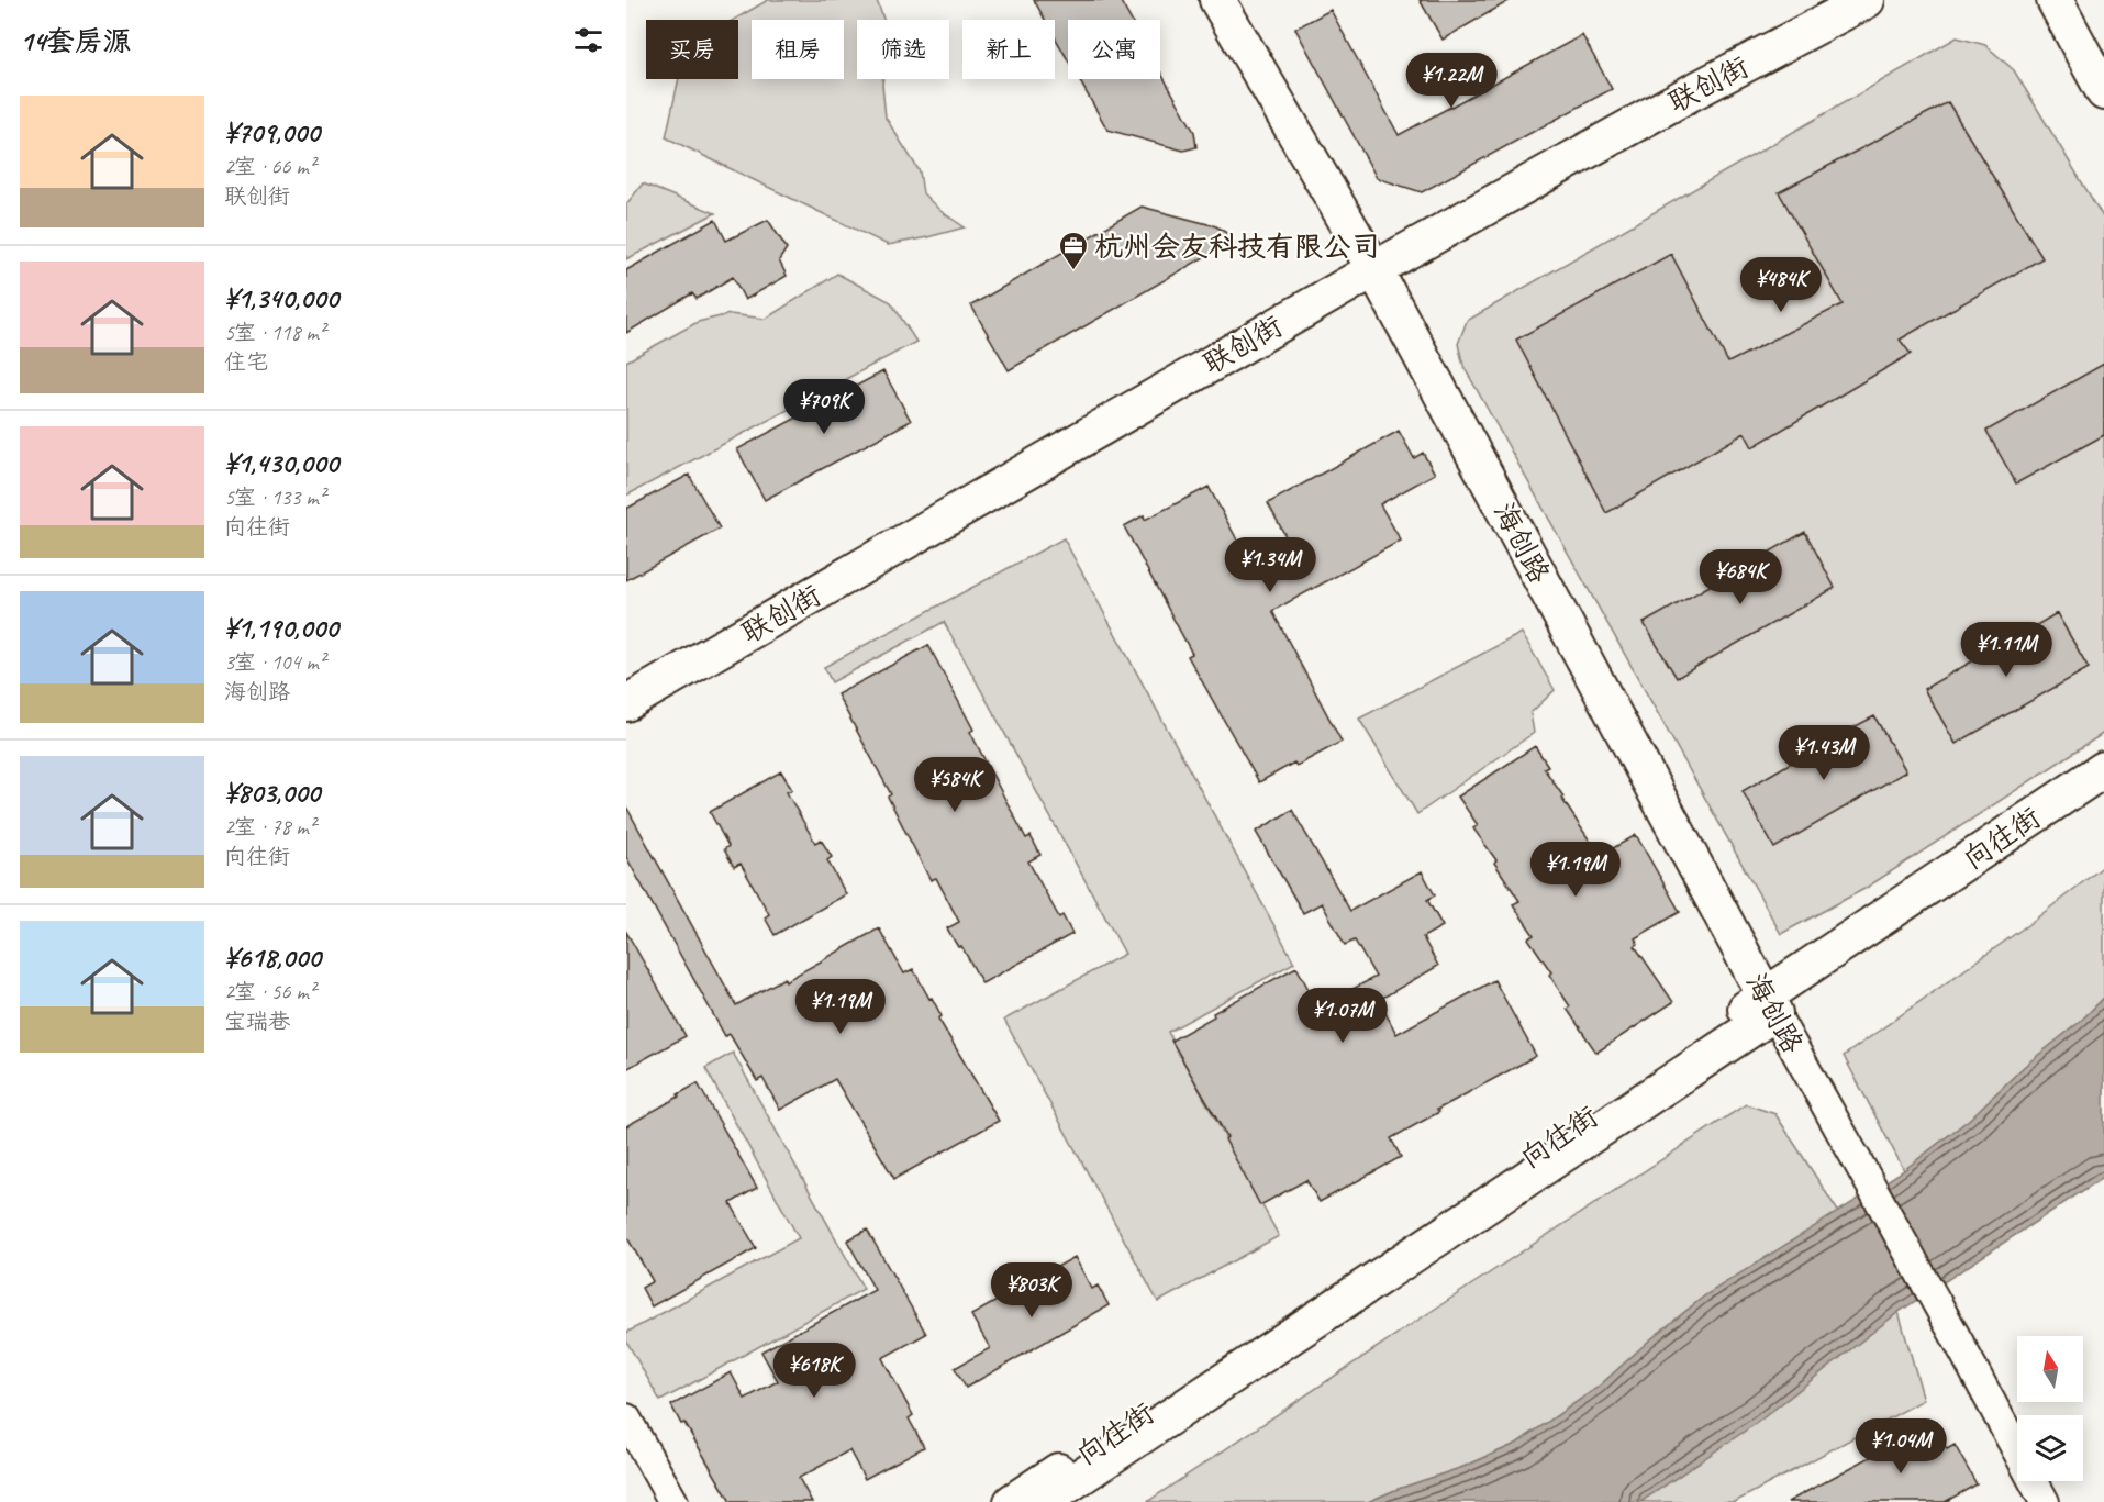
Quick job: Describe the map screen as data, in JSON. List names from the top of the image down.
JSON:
{
  "streets": {
    "street": ["联创街", "海创路", "向往街"]
  },
  "crossings": [
    ["联创街", "海创路"],
    ["海创路", "向往街"]
  ],
  "places": {
    "office": ["杭州会友科技有限公司"]
  },
  "north": "top",
  "page": {
    "heading": "14套房源",
    "chip": [
      "买房",
      "租房",
      "筛选",
      "新上",
      "公寓"
    ],
    "price": [
      "¥1.22M",
      "¥484K",
      "¥709K",
      "¥1.34M",
      "¥684K",
      "¥1.11M",
      "¥1.43M",
      "¥584K",
      "¥1.19M",
      "¥1.19M",
      "¥1.07M",
      "¥803K",
      "¥618K",
      "¥1.04M"
    ],
    "list": [
      {
        "name": "¥709,000",
        "note": "2室 · 66 m² · 联创街"
      },
      {
        "name": "¥1,340,000",
        "note": "5室 · 118 m² · 住宅"
      },
      {
        "name": "¥1,430,000",
        "note": "5室 · 133 m² · 向往街"
      },
      {
        "name": "¥1,190,000",
        "note": "3室 · 104 m² · 海创路"
      },
      {
        "name": "¥803,000",
        "note": "2室 · 78 m² · 向往街"
      },
      {
        "name": "¥618,000",
        "note": "2室 · 56 m² · 宝瑞巷"
      }
    ]
  }
}
